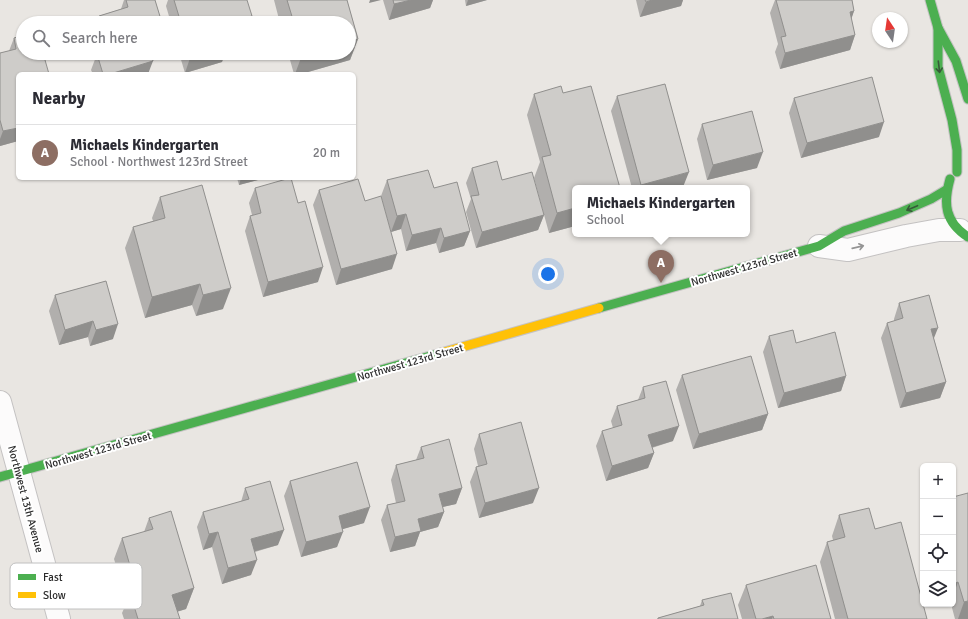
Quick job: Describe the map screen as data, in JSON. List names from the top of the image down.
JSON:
{
  "streets": {
    "street": ["Northwest 123rd Street", "Northwest 13th Avenue"]
  },
  "crossings": [
    ["Northwest 123rd Street", "Northwest 13th Avenue"]
  ],
  "legend": ["Fast", "Slow"],
  "north": "top",
  "page": {
    "search": "Search here",
    "heading": "Nearby",
    "list": [
      {
        "mark": "A",
        "name": "Michaels Kindergarten",
        "note": "School · Northwest 123rd Street",
        "value": "20 m"
      }
    ],
    "popup": ["Michaels Kindergarten", "School"],
    "pins": "A",
    "map_buttons": ["+", "−"]
  }
}
